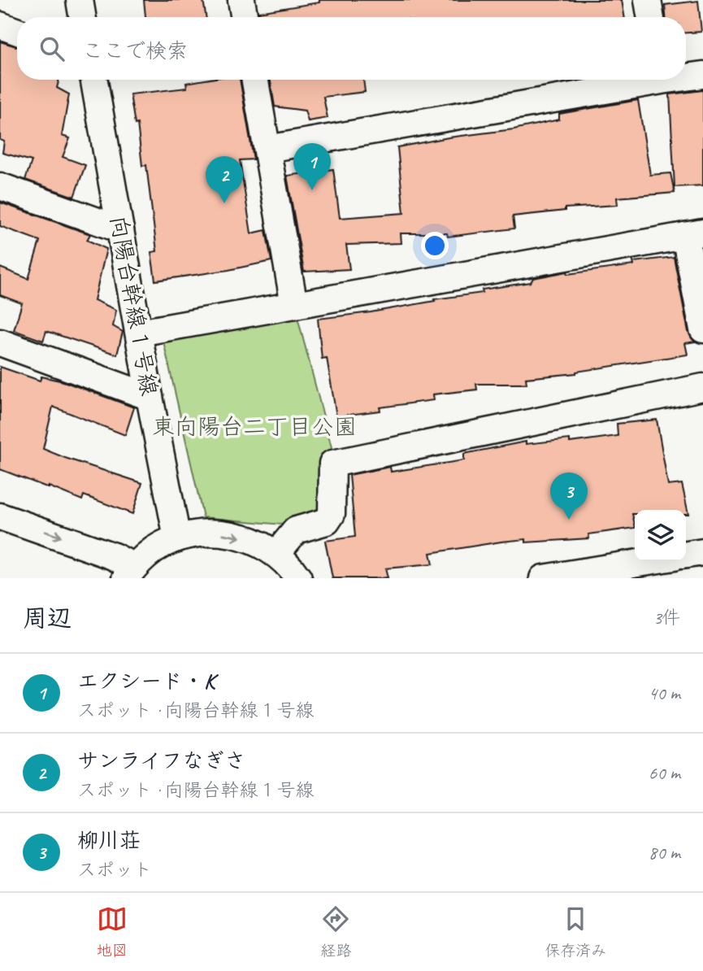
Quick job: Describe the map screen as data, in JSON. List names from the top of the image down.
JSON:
{
  "streets": {
    "street": ["向陽台幹線１号線"]
  },
  "parks": ["東向陽台二丁目公園"],
  "page": {
    "search": "ここで検索",
    "pins": ["1", "2", "3"],
    "heading": ["周辺", "3件"],
    "list": [
      {
        "mark": "1",
        "name": "エクシード・K",
        "note": "スポット · 向陽台幹線１号線",
        "value": "40 m"
      },
      {
        "mark": "2",
        "name": "サンライフなぎさ",
        "note": "スポット · 向陽台幹線１号線",
        "value": "60 m"
      },
      {
        "mark": "3",
        "name": "柳川荘",
        "note": "スポット",
        "value": "80 m"
      }
    ],
    "nav": ["地図", "経路", "保存済み"]
  }
}
